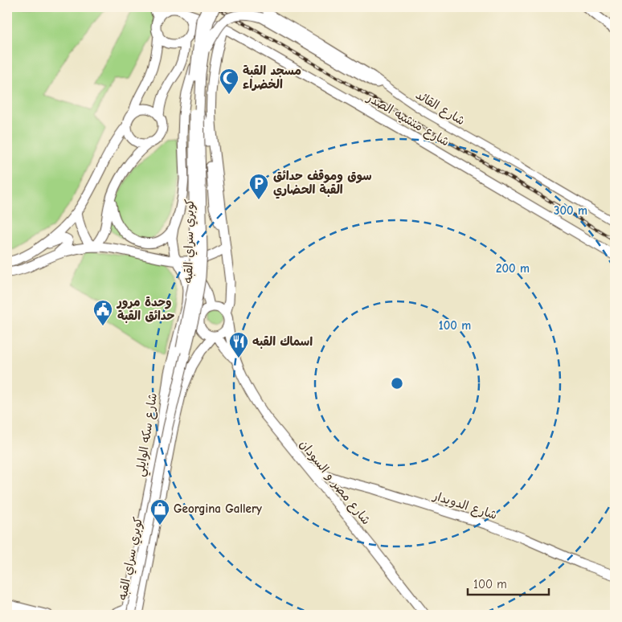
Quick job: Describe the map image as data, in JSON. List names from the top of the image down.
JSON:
{
  "streets": {
    "main road": [
      "شارع منشيه الصدر",
      "كوبري سراي القبه",
      "شارع سكه الوايلي",
      "شارع مصر و السودان",
      "شارع الدويدار"
    ],
    "street": ["شارع القائد"]
  },
  "crossings": [
    ["كوبري سراي القبه", "شارع سكه الوايلي"],
    ["شارع سكه الوايلي", "شارع مصر و السودان"],
    ["شارع مصر و السودان", "شارع الدويدار"]
  ],
  "places": {
    "mosque": ["مسجد القبة الخضراء"],
    "parking": ["سوق وموقف حدائق القبة الحضاري"],
    "public building": ["وحدة مرور حدائق القبة"],
    "restaurant": ["اسماك القبه"],
    "shop": ["Georgina Gallery"]
  },
  "scale_bar": "100 m",
  "rings": ["300 m", "200 m", "100 m"]
}
